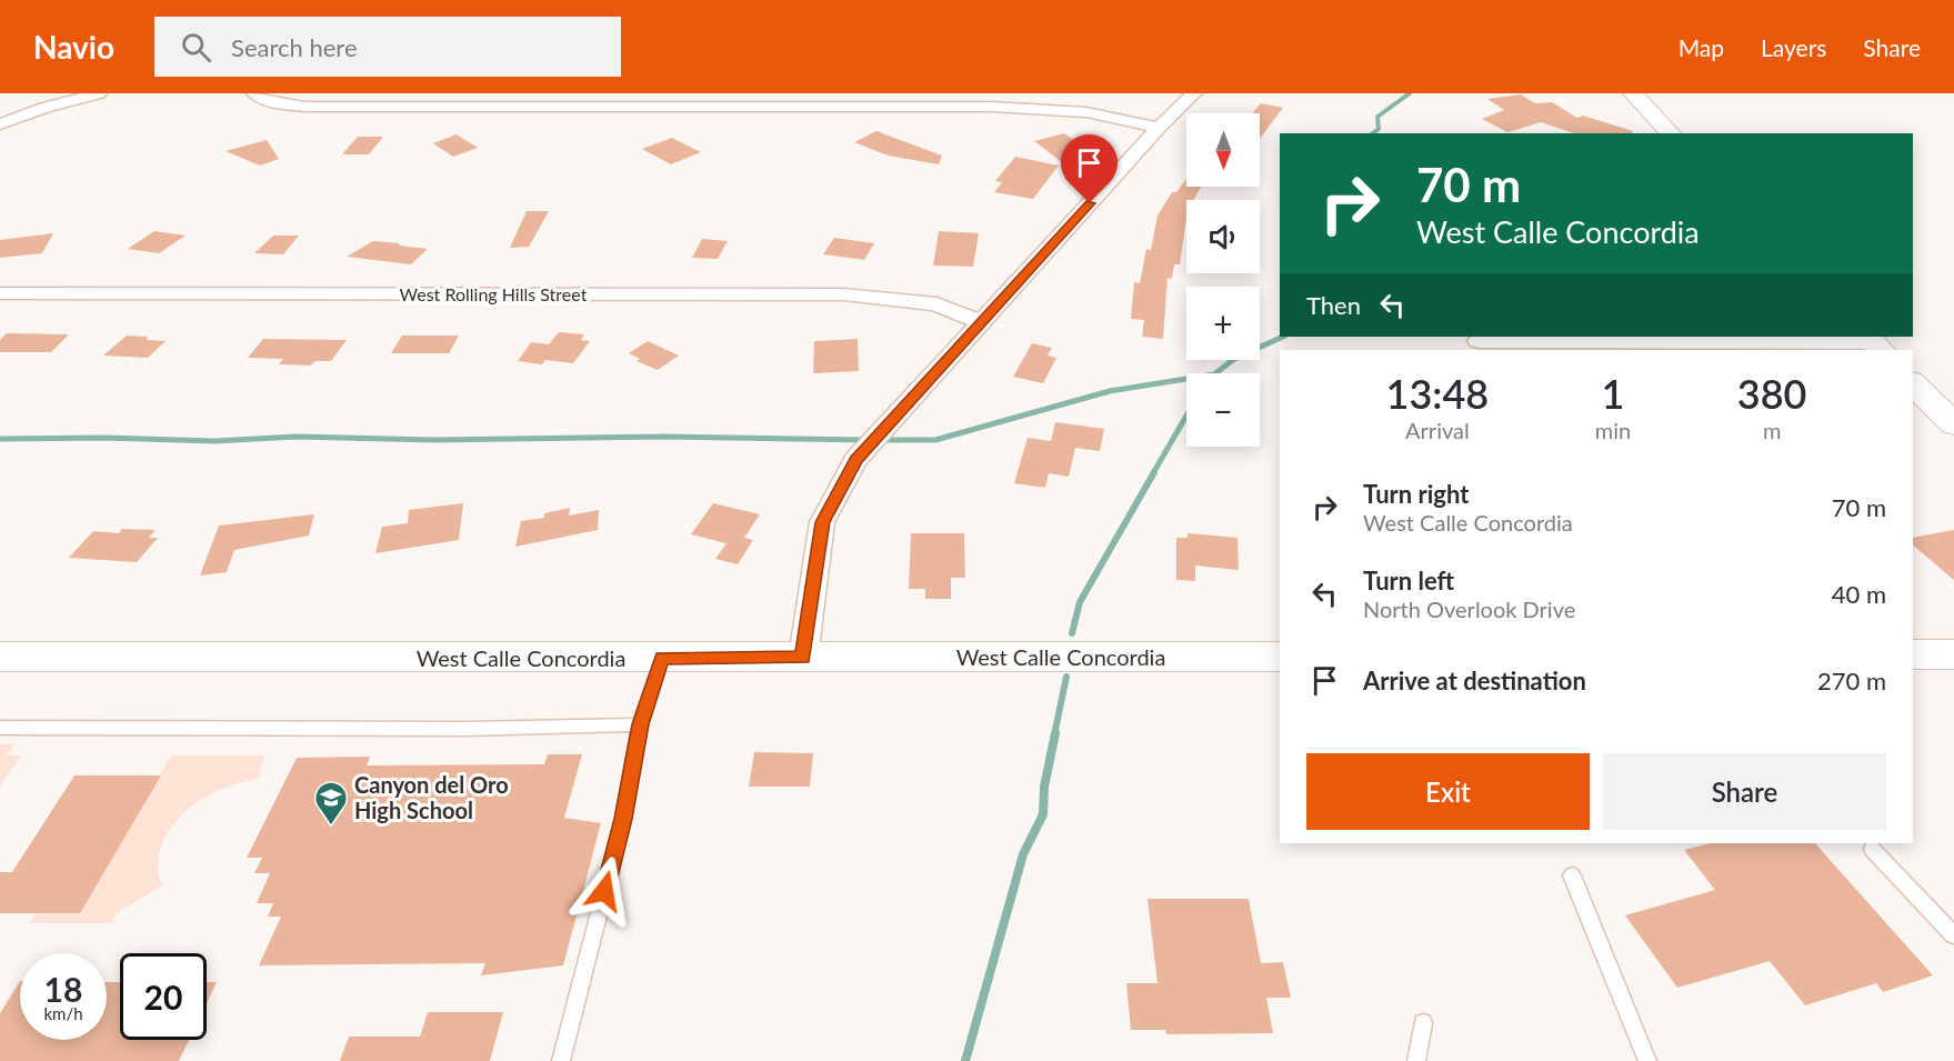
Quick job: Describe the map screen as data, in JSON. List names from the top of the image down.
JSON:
{
  "streets": {
    "street": ["West Rolling Hills Street", "West Calle Concordia"]
  },
  "places": {
    "school or university": ["Canyon del Oro High School"]
  },
  "north": "bottom",
  "page": {
    "header": "Navio",
    "search": "Search here",
    "nav": ["Map", "Layers", "Share"],
    "map_buttons": ["+", "−"],
    "turn": ["70 m", "West Calle Concordia"],
    "then": "Then",
    "eta": [
      "13:48",
      "Arrival",
      "1",
      "min",
      "380",
      "m"
    ],
    "list": [
      {
        "name": "Turn right",
        "note": "West Calle Concordia",
        "value": "70 m"
      },
      {
        "name": "Turn left",
        "note": "North Overlook Drive",
        "value": "40 m"
      },
      {
        "name": "Arrive at destination",
        "value": "270 m"
      }
    ],
    "buttons": ["Exit", "Share"],
    "speed": "18 km/h",
    "limit": "20"
  }
}
